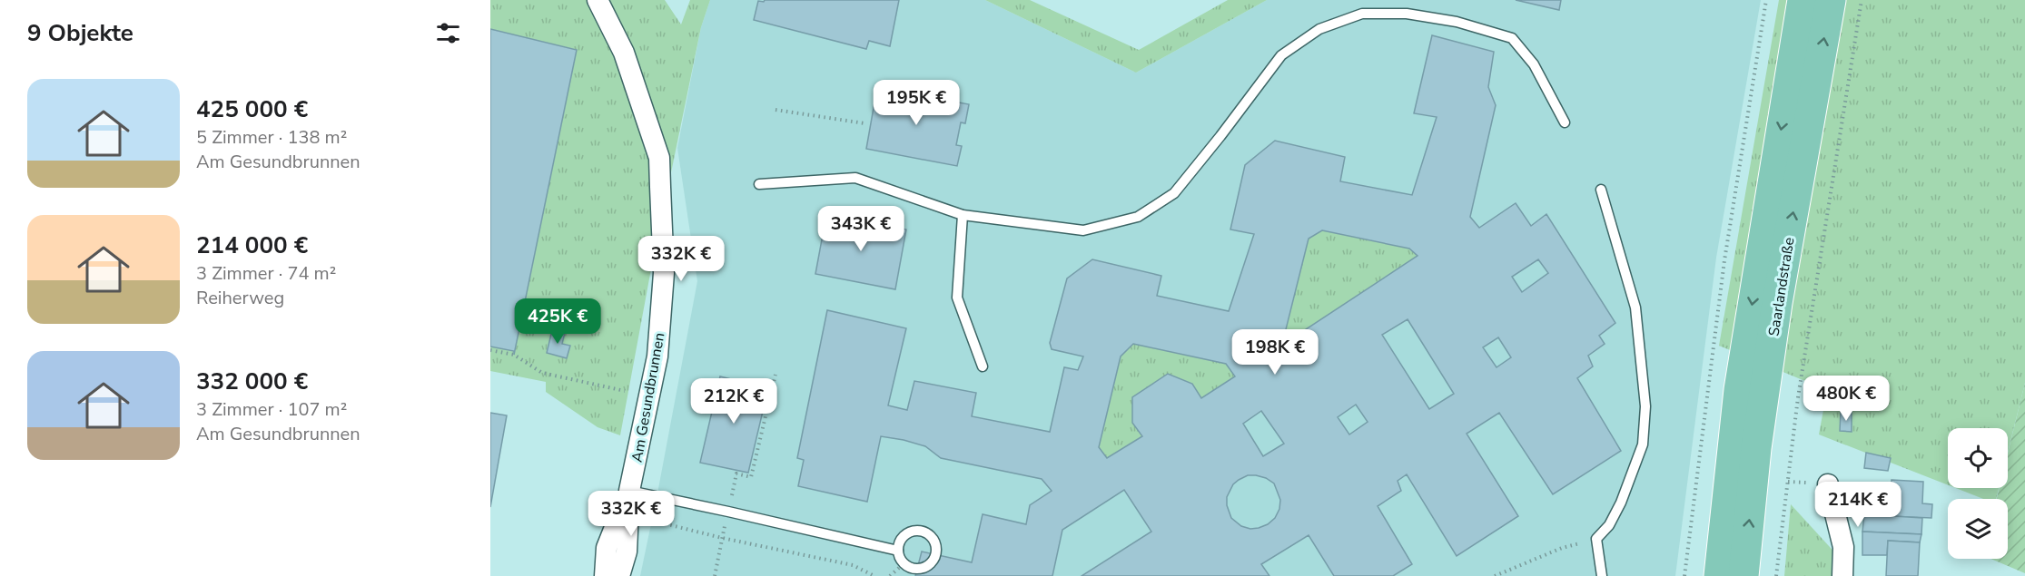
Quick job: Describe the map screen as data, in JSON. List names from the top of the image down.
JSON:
{
  "streets": {
    "main road": ["Saarlandstraße"],
    "street": ["Am Gesundbrunnen"]
  },
  "page": {
    "heading": "9 Objekte",
    "list": [
      {
        "name": "425 000 €",
        "note": "5 Zimmer · 138 m² · Am Gesundbrunnen"
      },
      {
        "name": "214 000 €",
        "note": "3 Zimmer · 74 m² · Reiherweg"
      },
      {
        "name": "332 000 €",
        "note": "3 Zimmer · 107 m² · Am Gesundbrunnen"
      }
    ],
    "price": [
      "195K €",
      "343K €",
      "332K €",
      "425K €",
      "198K €",
      "480K €",
      "212K €",
      "214K €",
      "332K €"
    ]
  }
}
